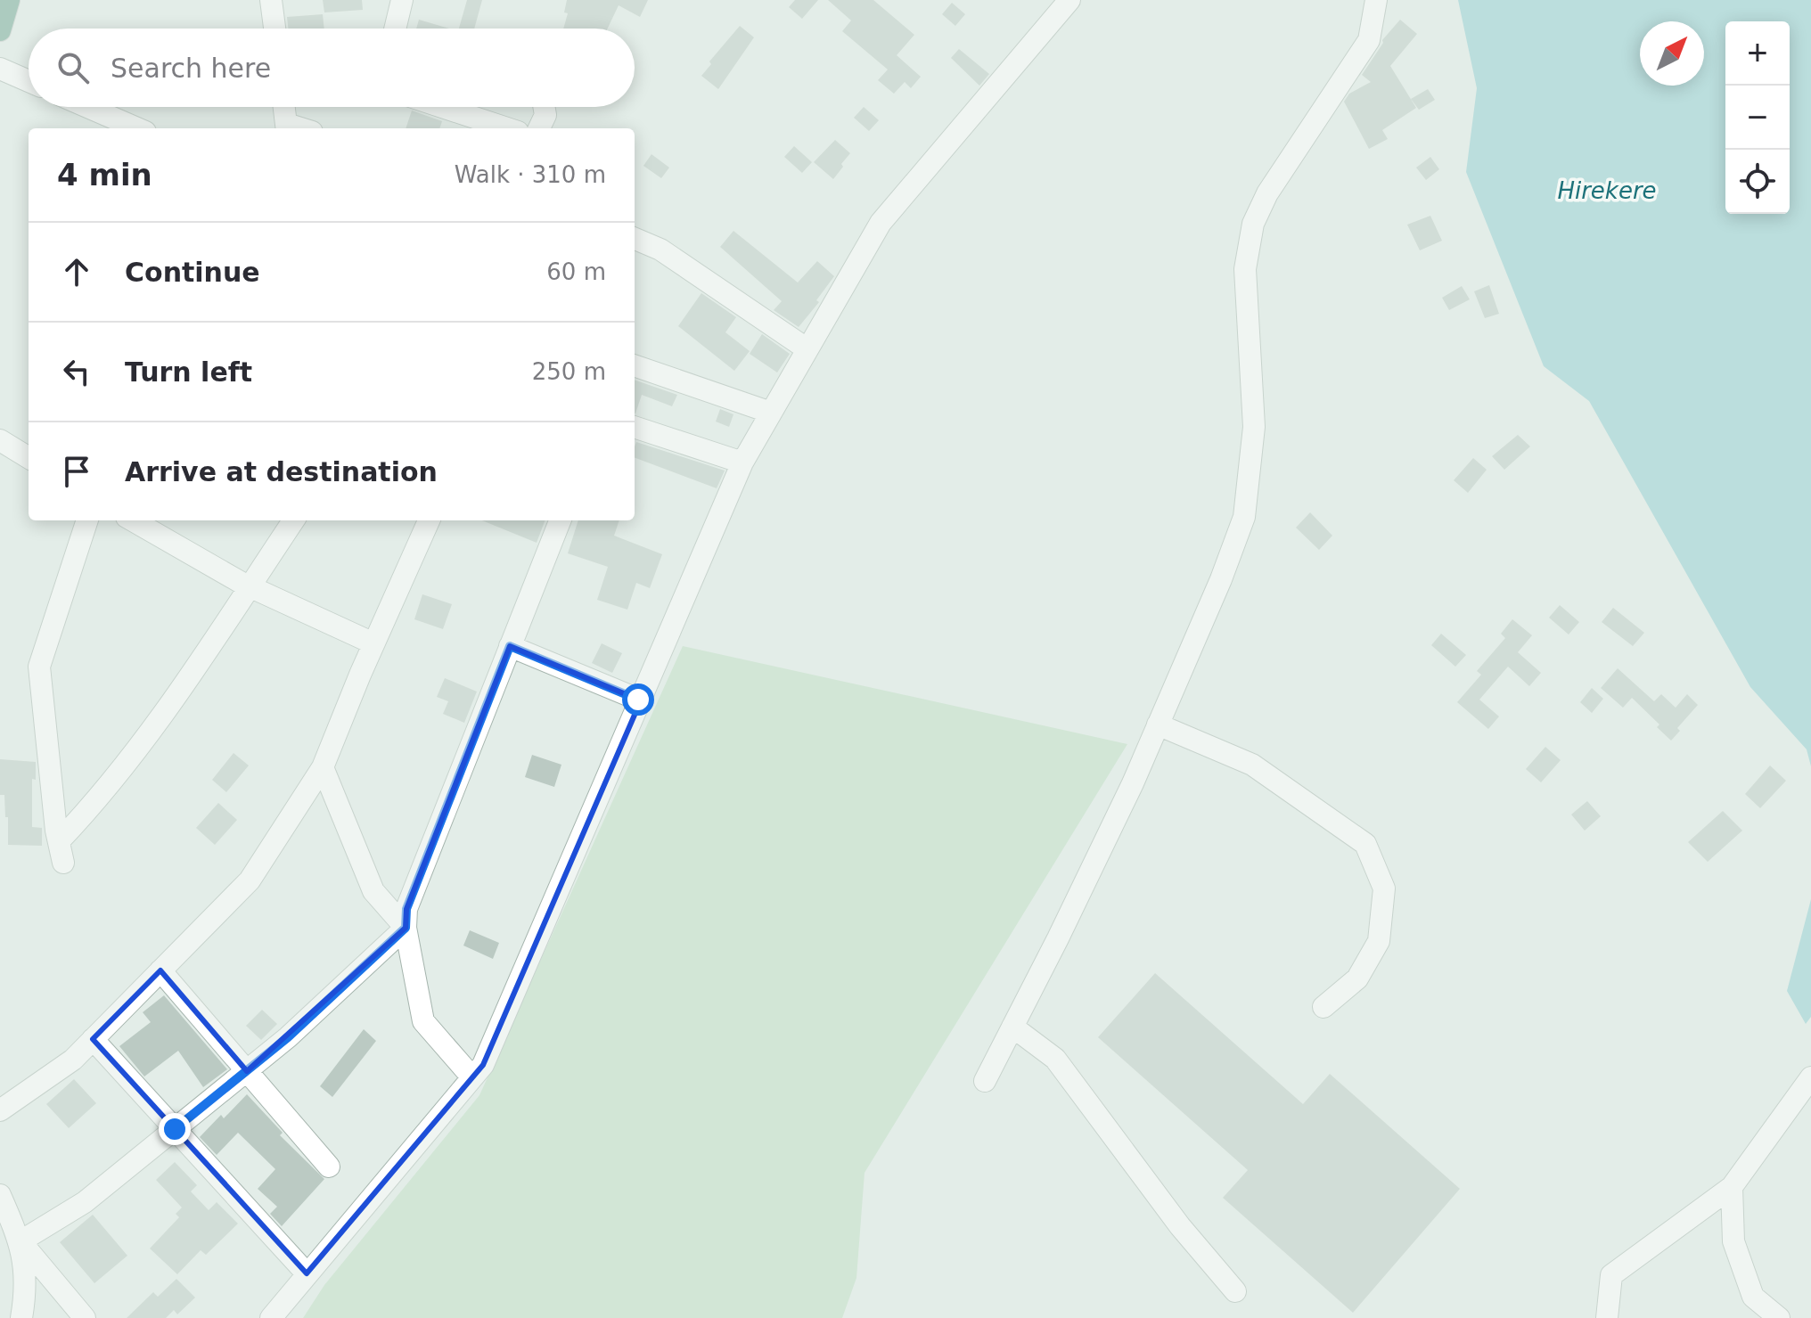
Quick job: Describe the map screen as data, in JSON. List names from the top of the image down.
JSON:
{
  "water": ["Hirekere"],
  "north": "top right",
  "page": {
    "map_buttons": ["+", "−"],
    "search": "Search here",
    "heading": ["4 min", "Walk · 310 m"],
    "list": [
      ["Continue", "60 m"],
      ["Turn left", "250 m"],
      "Arrive at destination"
    ]
  }
}
